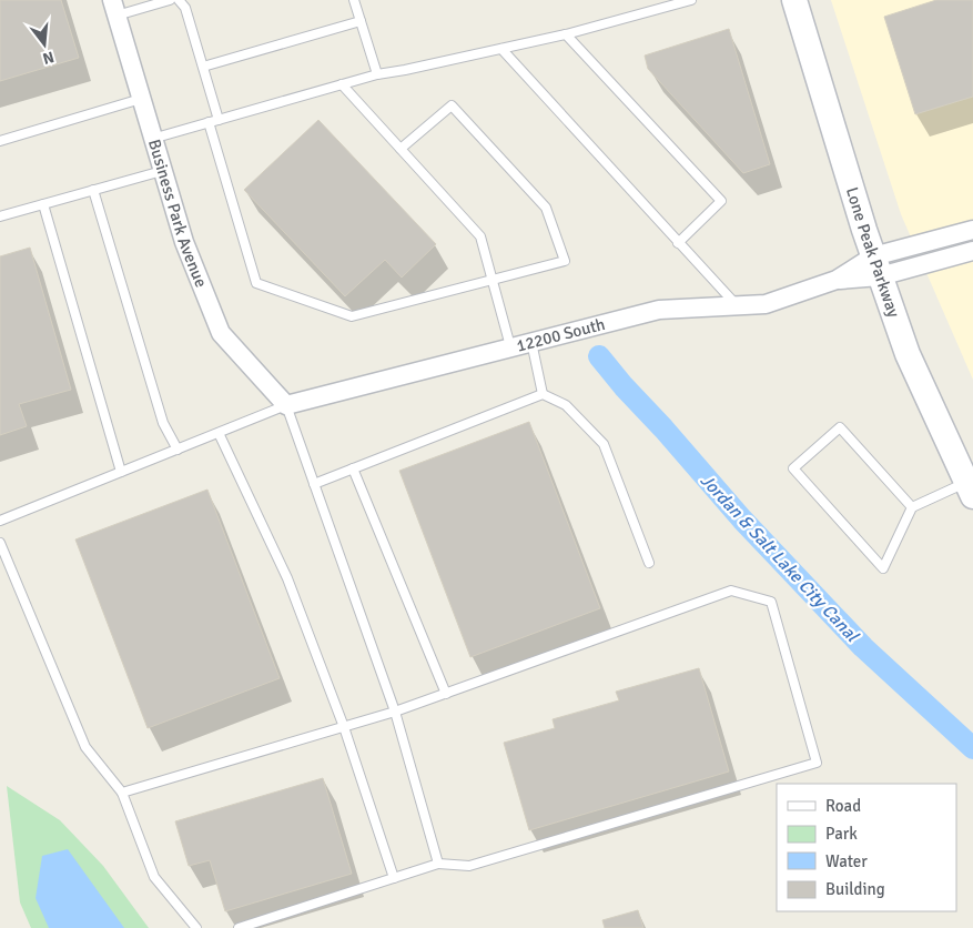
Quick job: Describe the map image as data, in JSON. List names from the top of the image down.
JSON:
{
  "streets": {
    "main road": ["Lone Peak Parkway"],
    "street": ["Business Park Avenue", "12200 South"]
  },
  "crossings": [
    ["Business Park Avenue", "12200 South"],
    ["Lone Peak Parkway", "12200 South"]
  ],
  "water": ["Jordan & Salt Lake City Canal"],
  "legend": [
    "Road",
    "Park",
    "Water",
    "Building"
  ],
  "north": "bottom"
}
